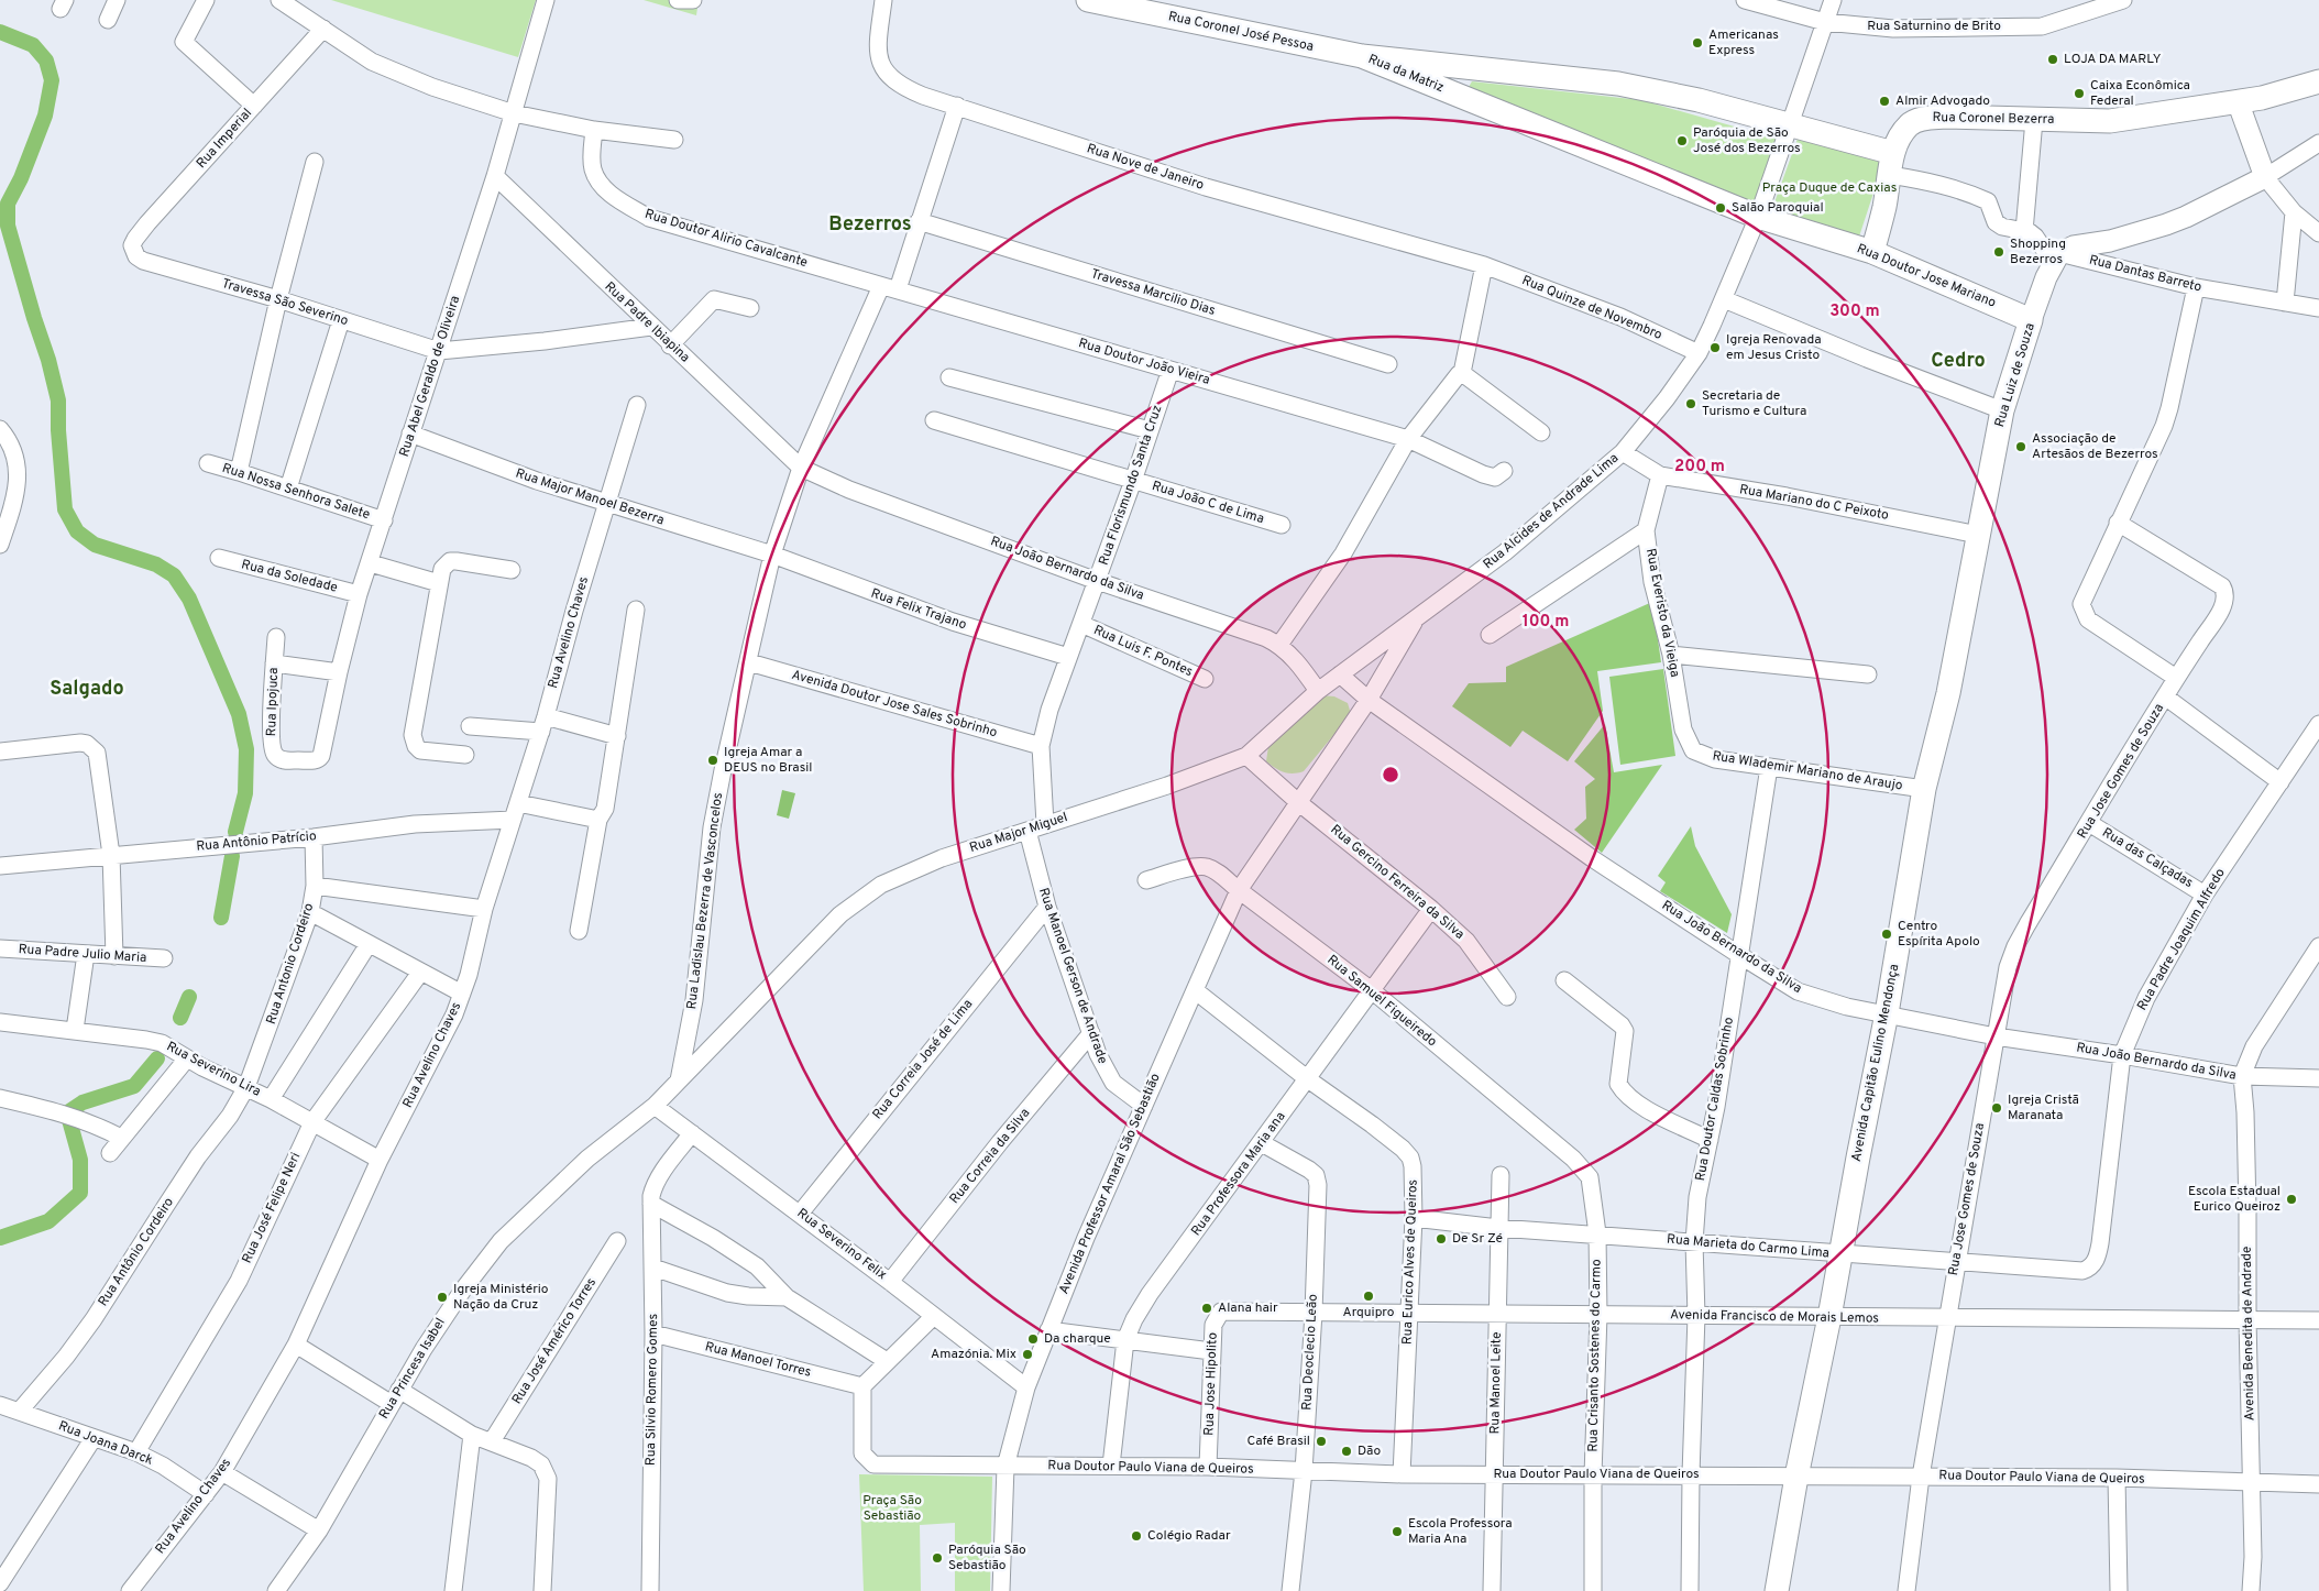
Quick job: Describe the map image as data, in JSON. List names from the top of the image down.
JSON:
{
  "streets": {
    "main road": [
      "Rua Coronel José Pessoa",
      "Rua da Matriz",
      "Rua Coronel Bezerra",
      "Rua Doutor Jose Mariano",
      "Rua Luiz de Souza",
      "Avenida Capitão Eulino Mendonça"
    ],
    "street": [
      "Rua Saturnino de Brito",
      "Rua Imperial",
      "Rua Nove de Janeiro",
      "Rua Doutor Alirio Cavalcante",
      "Rua Dantas Barreto",
      "Travessa Marcilio Dias",
      "Travessa São Severino",
      "Rua Quinze de Novembro",
      "Rua Padre Ibiapina",
      "Rua Doutor João Vieira",
      "Rua Abel Geraldo de Oliveira",
      "Rua Florismundo Santa Cruz",
      "Rua Nossa Senhora Salete",
      "Rua Major Manoel Bezerra",
      "Rua João C de Lima",
      "Rua Mariano do C Peixoto",
      "Rua Alcides de Andrade Lima",
      "Rua João Bernardo da Silva",
      "Rua da Soledade",
      "Rua Felix Trajano",
      "Rua Everisto da Vieiga",
      "Rua Avelino Chaves",
      "Rua Luis F. Pontes",
      "Rua Ipojuca",
      "Avenida Doutor Jose Sales Sobrinho",
      "Rua Wlademir Mariano de Araujo",
      "Rua Jose Gomes de Souza",
      "Rua Major Miguel",
      "Rua Antônio Patrício",
      "Rua das Calçadas",
      "Rua Gercino Ferreira da Silva",
      "Rua Ladislau Bezerra de Vasconcelos",
      "Rua Padre Joaquim Alfredo",
      "Rua Padre Julio Maria",
      "Rua Antonio Cordeiro",
      "Rua Manoel Gerson de Andrade",
      "Rua Samuel Figueiredo",
      "Rua Correia José de Lima",
      "Rua Severino Lira",
      "Rua Doutor Caldas Sobrinho",
      "Rua Correia da Silva",
      "Rua Professora Maria ana",
      "Avenida Professor Amaral São Sebastião",
      "Rua José Felipe Neri",
      "Rua Severino Felix",
      "Rua Marieta do Carmo Lima",
      "Rua Antônio Cordeiro",
      "Rua Eurico Alves de Queiros",
      "Avenida Francisco de Morais Lemos",
      "Avenida Benedita de Andrade",
      "Rua José Américo Torres",
      "Rua Deoclecio Leão",
      "Rua Crisanto Sostenes do Carmo",
      "Rua Manoel Torres",
      "Rua Princesa Isabel",
      "Rua Manoel Leite",
      "Rua Jose Hipolito",
      "Rua Silvio Romero Gomes",
      "Rua Joana Darck",
      "Rua Doutor Paulo Viana de Queiros"
    ]
  },
  "crossings": [
    ["Rua Coronel José Pessoa", "Rua da Matriz"],
    ["Rua da Matriz", "Rua Doutor Jose Mariano"],
    ["Rua da Matriz", "Rua Alcides de Andrade Lima"],
    ["Rua Imperial", "Travessa São Severino"],
    ["Rua Nove de Janeiro", "Rua Quinze de Novembro"],
    ["Rua Doutor Alirio Cavalcante", "Rua Doutor João Vieira"],
    ["Rua Doutor Alirio Cavalcante", "Rua Ladislau Bezerra de Vasconcelos"],
    ["Rua Dantas Barreto", "Rua Luiz de Souza"],
    ["Rua Doutor Jose Mariano", "Rua Luiz de Souza"],
    ["Rua Doutor Jose Mariano", "Rua Alcides de Andrade Lima"],
    ["Travessa São Severino", "Rua Abel Geraldo de Oliveira"],
    ["Rua Quinze de Novembro", "Rua Alcides de Andrade Lima"],
    ["Rua Padre Ibiapina", "Rua Abel Geraldo de Oliveira"],
    ["Rua Padre Ibiapina", "Rua João Bernardo da Silva"],
    ["Rua Padre Ibiapina", "Rua Ladislau Bezerra de Vasconcelos"],
    ["Rua Doutor João Vieira", "Rua Florismundo Santa Cruz"],
    ["Rua Doutor João Vieira", "Rua Ladislau Bezerra de Vasconcelos"],
    ["Rua Luiz de Souza", "Rua Mariano do C Peixoto"],
    ["Rua Luiz de Souza", "Avenida Capitão Eulino Mendonça"],
    ["Rua Abel Geraldo de Oliveira", "Rua Nossa Senhora Salete"],
    ["Rua Abel Geraldo de Oliveira", "Rua Major Manoel Bezerra"],
    ["Rua Abel Geraldo de Oliveira", "Rua da Soledade"],
    ["Rua Abel Geraldo de Oliveira", "Rua Ipojuca"],
    ["Rua Florismundo Santa Cruz", "Rua João C de Lima"],
    ["Rua Florismundo Santa Cruz", "Rua João Bernardo da Silva"],
    ["Rua Florismundo Santa Cruz", "Rua Felix Trajano"],
    ["Rua Florismundo Santa Cruz", "Rua Luis F. Pontes"],
    ["Rua Florismundo Santa Cruz", "Avenida Doutor Jose Sales Sobrinho"],
    ["Rua Florismundo Santa Cruz", "Rua Major Miguel"],
    ["Rua Major Manoel Bezerra", "Rua Felix Trajano"],
    ["Rua Major Manoel Bezerra", "Rua Avelino Chaves"],
    ["Rua Major Manoel Bezerra", "Rua Ladislau Bezerra de Vasconcelos"],
    ["Rua Mariano do C Peixoto", "Rua Alcides de Andrade Lima"],
    ["Rua Mariano do C Peixoto", "Rua Everisto da Vieiga"],
    ["Rua Mariano do C Peixoto", "Avenida Capitão Eulino Mendonça"],
    ["Rua Alcides de Andrade Lima", "Rua João Bernardo da Silva"],
    ["Rua Alcides de Andrade Lima", "Rua Major Miguel"],
    ["Rua Alcides de Andrade Lima", "Rua Gercino Ferreira da Silva"],
    ["Rua Alcides de Andrade Lima", "Avenida Professor Amaral São Sebastião"],
    ["Rua João Bernardo da Silva", "Rua Jose Gomes de Souza"],
    ["Rua João Bernardo da Silva", "Rua Major Miguel"],
    ["Rua João Bernardo da Silva", "Rua Ladislau Bezerra de Vasconcelos"],
    ["Rua João Bernardo da Silva", "Rua Padre Joaquim Alfredo"],
    ["Rua João Bernardo da Silva", "Avenida Capitão Eulino Mendonça"],
    ["Rua João Bernardo da Silva", "Rua Doutor Caldas Sobrinho"],
    ["Rua João Bernardo da Silva", "Avenida Benedita de Andrade"],
    ["Rua Felix Trajano", "Rua Ladislau Bezerra de Vasconcelos"],
    ["Rua Everisto da Vieiga", "Rua Wlademir Mariano de Araujo"],
    ["Rua Avelino Chaves", "Rua Antônio Patrício"],
    ["Rua Avelino Chaves", "Rua Severino Lira"],
    ["Rua Avelino Chaves", "Rua Joana Darck"],
    ["Avenida Doutor Jose Sales Sobrinho", "Rua Ladislau Bezerra de Vasconcelos"],
    ["Rua Wlademir Mariano de Araujo", "Avenida Capitão Eulino Mendonça"],
    ["Rua Wlademir Mariano de Araujo", "Rua Doutor Caldas Sobrinho"],
    ["Rua Jose Gomes de Souza", "Rua das Calçadas"],
    ["Rua Jose Gomes de Souza", "Rua Marieta do Carmo Lima"],
    ["Rua Jose Gomes de Souza", "Avenida Francisco de Morais Lemos"],
    ["Rua Jose Gomes de Souza", "Rua Doutor Paulo Viana de Queiros"],
    ["Rua Major Miguel", "Rua Gercino Ferreira da Silva"],
    ["Rua Major Miguel", "Rua Ladislau Bezerra de Vasconcelos"],
    ["Rua Major Miguel", "Rua Manoel Gerson de Andrade"],
    ["Rua Major Miguel", "Rua Severino Felix"],
    ["Rua Major Miguel", "Rua Princesa Isabel"],
    ["Rua Antônio Patrício", "Rua Antonio Cordeiro"],
    ["Rua das Calçadas", "Rua Padre Joaquim Alfredo"],
    ["Rua Gercino Ferreira da Silva", "Rua Professora Maria ana"],
    ["Rua Gercino Ferreira da Silva", "Avenida Professor Amaral São Sebastião"],
    ["Rua Padre Joaquim Alfredo", "Rua Marieta do Carmo Lima"],
    ["Rua Antonio Cordeiro", "Rua Severino Lira"],
    ["Rua Antonio Cordeiro", "Rua Antônio Cordeiro"],
    ["Rua Manoel Gerson de Andrade", "Rua Correia José de Lima"],
    ["Rua Manoel Gerson de Andrade", "Rua Correia da Silva"],
    ["Rua Manoel Gerson de Andrade", "Avenida Professor Amaral São Sebastião"],
    ["Rua Samuel Figueiredo", "Rua Professora Maria ana"],
    ["Rua Samuel Figueiredo", "Avenida Professor Amaral São Sebastião"],
    ["Rua Samuel Figueiredo", "Rua Crisanto Sostenes do Carmo"],
    ["Rua Correia José de Lima", "Rua Severino Felix"],
    ["Avenida Capitão Eulino Mendonça", "Rua Marieta do Carmo Lima"],
    ["Avenida Capitão Eulino Mendonça", "Avenida Francisco de Morais Lemos"],
    ["Avenida Capitão Eulino Mendonça", "Rua Doutor Paulo Viana de Queiros"],
    ["Rua Severino Lira", "Rua José Felipe Neri"],
    ["Rua Severino Lira", "Rua Antônio Cordeiro"],
    ["Rua Doutor Caldas Sobrinho", "Rua Marieta do Carmo Lima"],
    ["Rua Doutor Caldas Sobrinho", "Avenida Francisco de Morais Lemos"],
    ["Rua Doutor Caldas Sobrinho", "Rua Doutor Paulo Viana de Queiros"],
    ["Rua Correia da Silva", "Rua Severino Felix"],
    ["Rua Professora Maria ana", "Rua Eurico Alves de Queiros"],
    ["Rua Professora Maria ana", "Rua Deoclecio Leão"],
    ["Rua Professora Maria ana", "Rua Doutor Paulo Viana de Queiros"],
    ["Avenida Professor Amaral São Sebastião", "Rua Severino Felix"],
    ["Avenida Professor Amaral São Sebastião", "Rua Eurico Alves de Queiros"],
    ["Avenida Professor Amaral São Sebastião", "Rua Doutor Paulo Viana de Queiros"],
    ["Rua José Felipe Neri", "Rua Joana Darck"],
    ["Rua Severino Felix", "Rua Princesa Isabel"],
    ["Rua Marieta do Carmo Lima", "Rua Eurico Alves de Queiros"],
    ["Rua Marieta do Carmo Lima", "Rua Crisanto Sostenes do Carmo"],
    ["Rua Marieta do Carmo Lima", "Rua Manoel Leite"],
    ["Rua Antônio Cordeiro", "Rua Joana Darck"],
    ["Rua Eurico Alves de Queiros", "Avenida Francisco de Morais Lemos"],
    ["Rua Eurico Alves de Queiros", "Rua Doutor Paulo Viana de Queiros"],
    ["Avenida Francisco de Morais Lemos", "Avenida Benedita de Andrade"],
    ["Avenida Francisco de Morais Lemos", "Rua Deoclecio Leão"],
    ["Avenida Francisco de Morais Lemos", "Rua Crisanto Sostenes do Carmo"],
    ["Avenida Francisco de Morais Lemos", "Rua Manoel Leite"],
    ["Avenida Francisco de Morais Lemos", "Rua Jose Hipolito"],
    ["Avenida Benedita de Andrade", "Rua Doutor Paulo Viana de Queiros"],
    ["Rua Deoclecio Leão", "Rua Doutor Paulo Viana de Queiros"],
    ["Rua Crisanto Sostenes do Carmo", "Rua Doutor Paulo Viana de Queiros"],
    ["Rua Manoel Torres", "Rua Silvio Romero Gomes"],
    ["Rua Manoel Torres", "Rua Doutor Paulo Viana de Queiros"],
    ["Rua Manoel Leite", "Rua Doutor Paulo Viana de Queiros"],
    ["Rua Jose Hipolito", "Rua Doutor Paulo Viana de Queiros"]
  ],
  "districts": ["Bezerros", "Cedro", "Salgado"],
  "parks": ["Praça Duque de Caxias", "Praça São Sebastião"],
  "places": [
    "Americanas Express",
    "LOJA DA MARLY",
    "Caixa Econômica Federal",
    "Almir Advogado",
    "Paróquia de São José dos Bezerros",
    "Salão Paroquial",
    "Shopping Bezerros",
    "Igreja Renovada em Jesus Cristo",
    "Secretaria de Turismo e Cultura",
    "Associação de Artesãos de Bezerros",
    "Igreja Amar a DEUS no Brasil",
    "Centro Espírita Apolo",
    "Igreja Cristã Maranata",
    "Escola Estadual Eurico Queiroz",
    "De Sr Zé",
    "Arquipro",
    "Igreja Ministério Nação da Cruz",
    "Alana hair",
    "Da charque",
    "Amazónia. Mix",
    "Café Brasil",
    "Dão",
    "Escola Professora Maria Ana",
    "Colégio Radar",
    "Paróquia São Sebastião"
  ],
  "rings": ["300 m", "200 m", "100 m"]
}
